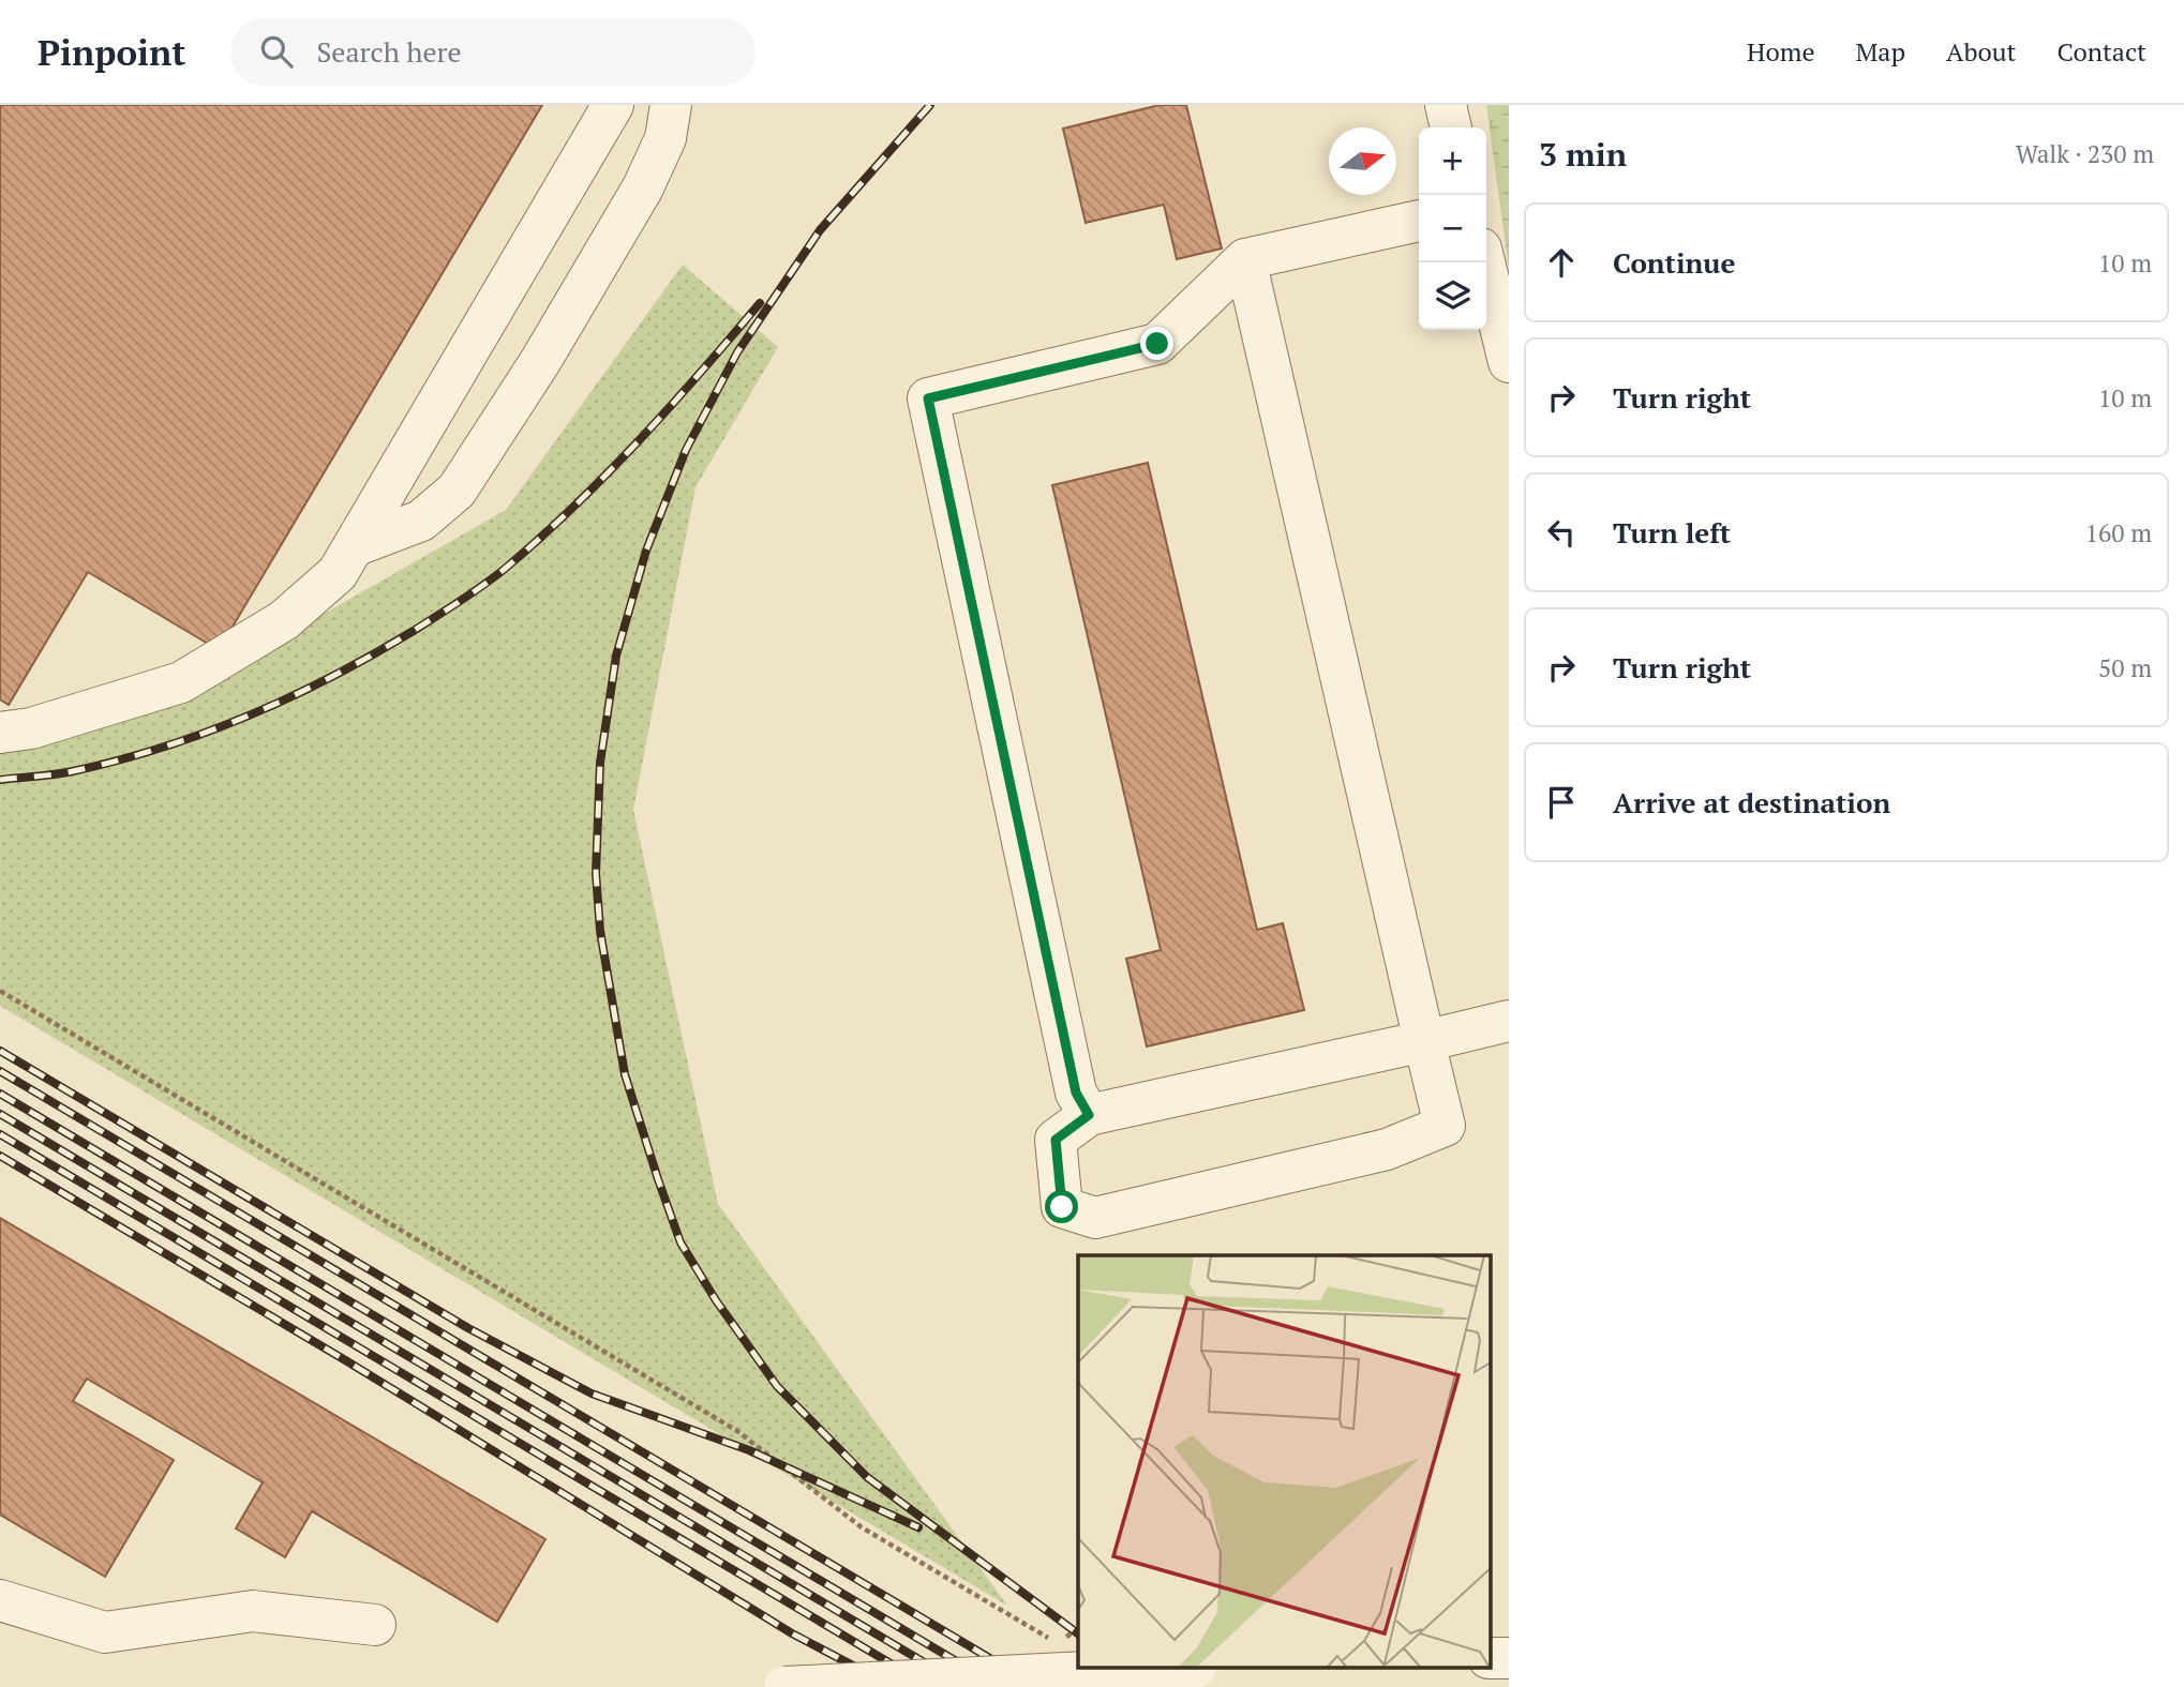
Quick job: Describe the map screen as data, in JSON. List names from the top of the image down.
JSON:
{
  "north": "right",
  "page": {
    "header": "Pinpoint",
    "search": "Search here",
    "nav": [
      "Home",
      "Map",
      "About",
      "Contact"
    ],
    "heading": ["3 min", "Walk · 230 m"],
    "map_buttons": ["+", "−"],
    "list": [
      ["Continue", "10 m"],
      ["Turn right", "10 m"],
      ["Turn left", "160 m"],
      ["Turn right", "50 m"],
      "Arrive at destination"
    ]
  }
}
